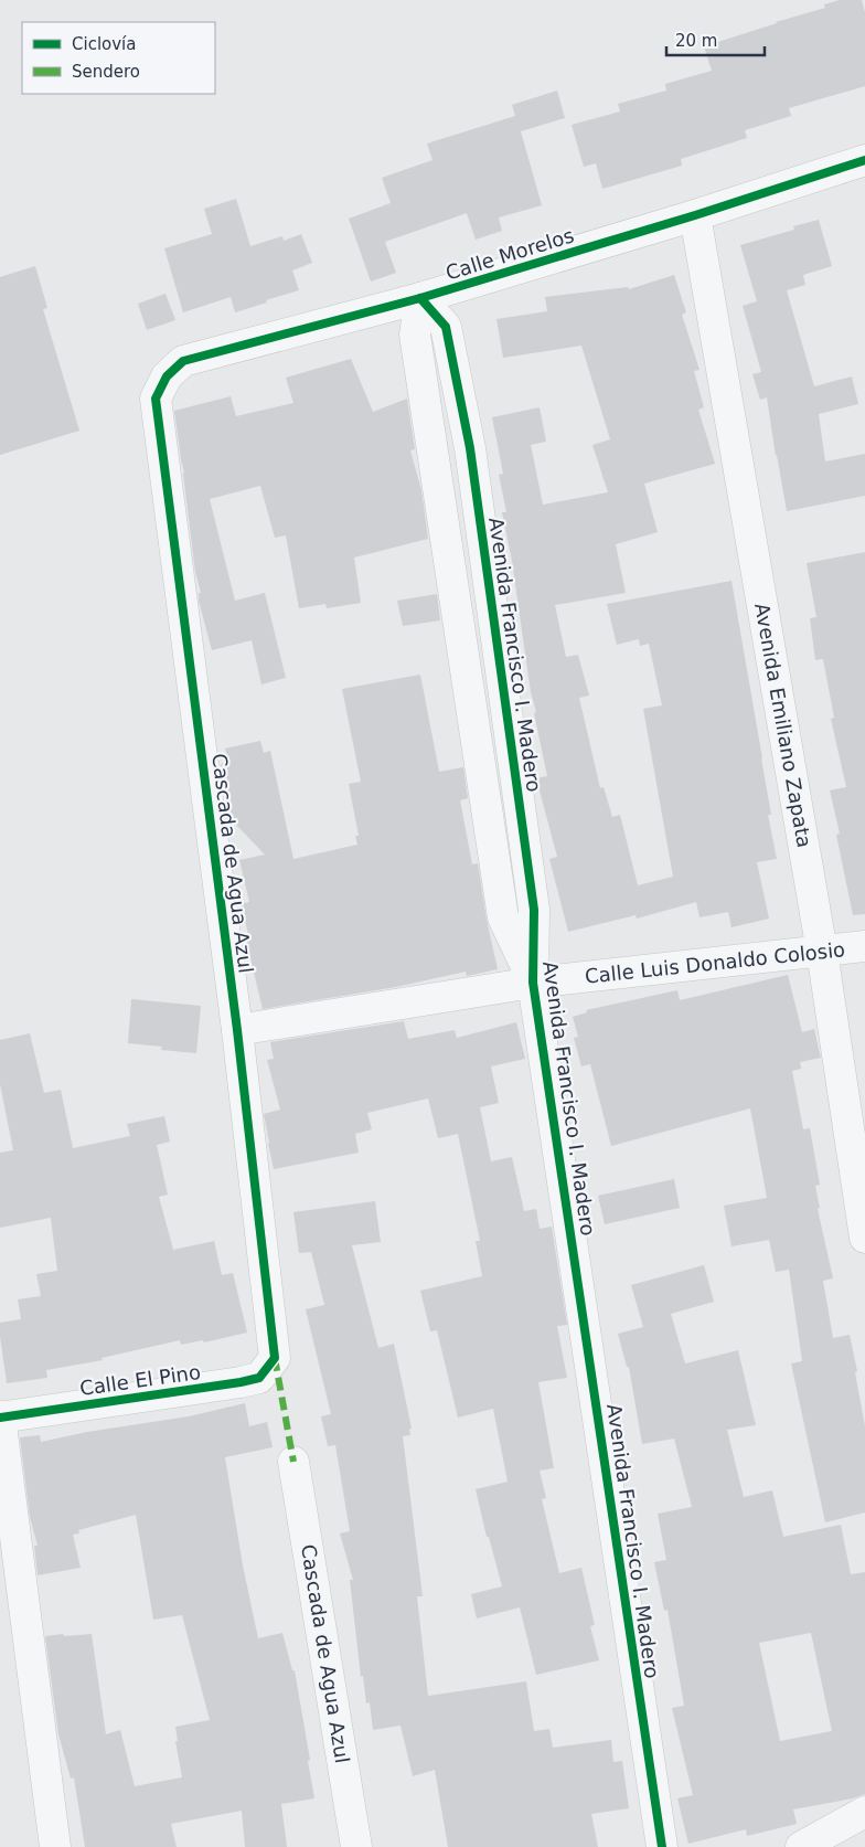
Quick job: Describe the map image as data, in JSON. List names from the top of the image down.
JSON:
{
  "streets": {
    "street": [
      "Calle Morelos",
      "Avenida Francisco I. Madero",
      "Avenida Emiliano Zapata",
      "Cascada de Agua Azul",
      "Calle Luis Donaldo Colosio",
      "Calle El Pino"
    ]
  },
  "crossings": [
    ["Calle Morelos", "Avenida Francisco I. Madero"],
    ["Calle Morelos", "Avenida Emiliano Zapata"],
    ["Calle Morelos", "Cascada de Agua Azul"],
    ["Avenida Francisco I. Madero", "Calle Luis Donaldo Colosio"],
    ["Avenida Emiliano Zapata", "Calle Luis Donaldo Colosio"],
    ["Cascada de Agua Azul", "Calle Luis Donaldo Colosio"],
    ["Cascada de Agua Azul", "Calle El Pino"]
  ],
  "legend": ["Ciclovía", "Sendero"],
  "scale_bar": "20 m"
}
